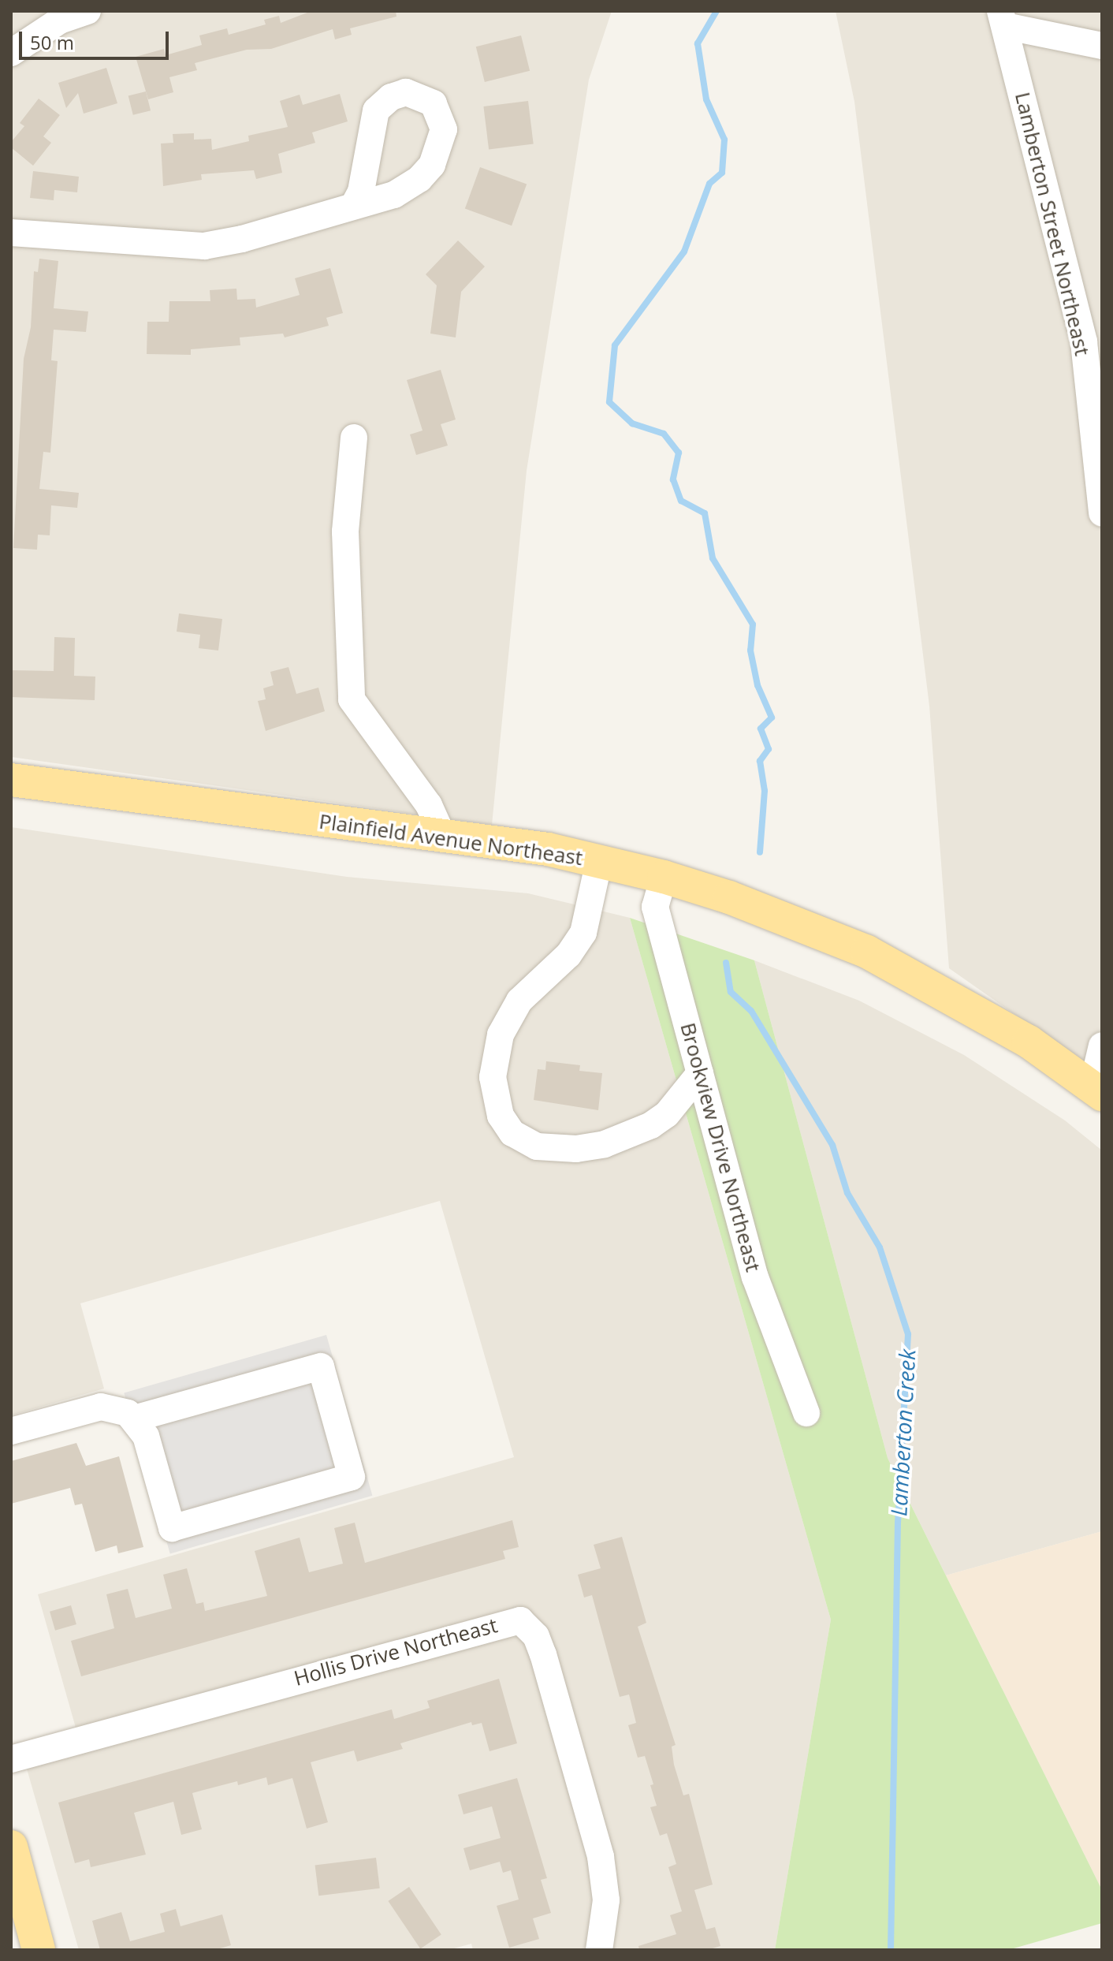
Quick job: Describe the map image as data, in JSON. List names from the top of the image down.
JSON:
{
  "streets": {
    "main road": ["Plainfield Avenue Northeast"],
    "street": ["Lamberton Street Northeast", "Brookview Drive Northeast", "Hollis Drive Northeast"]
  },
  "crossings": [
    ["Plainfield Avenue Northeast", "Brookview Drive Northeast"]
  ],
  "water": ["Lamberton Creek"],
  "scale_bar": "50 m"
}
